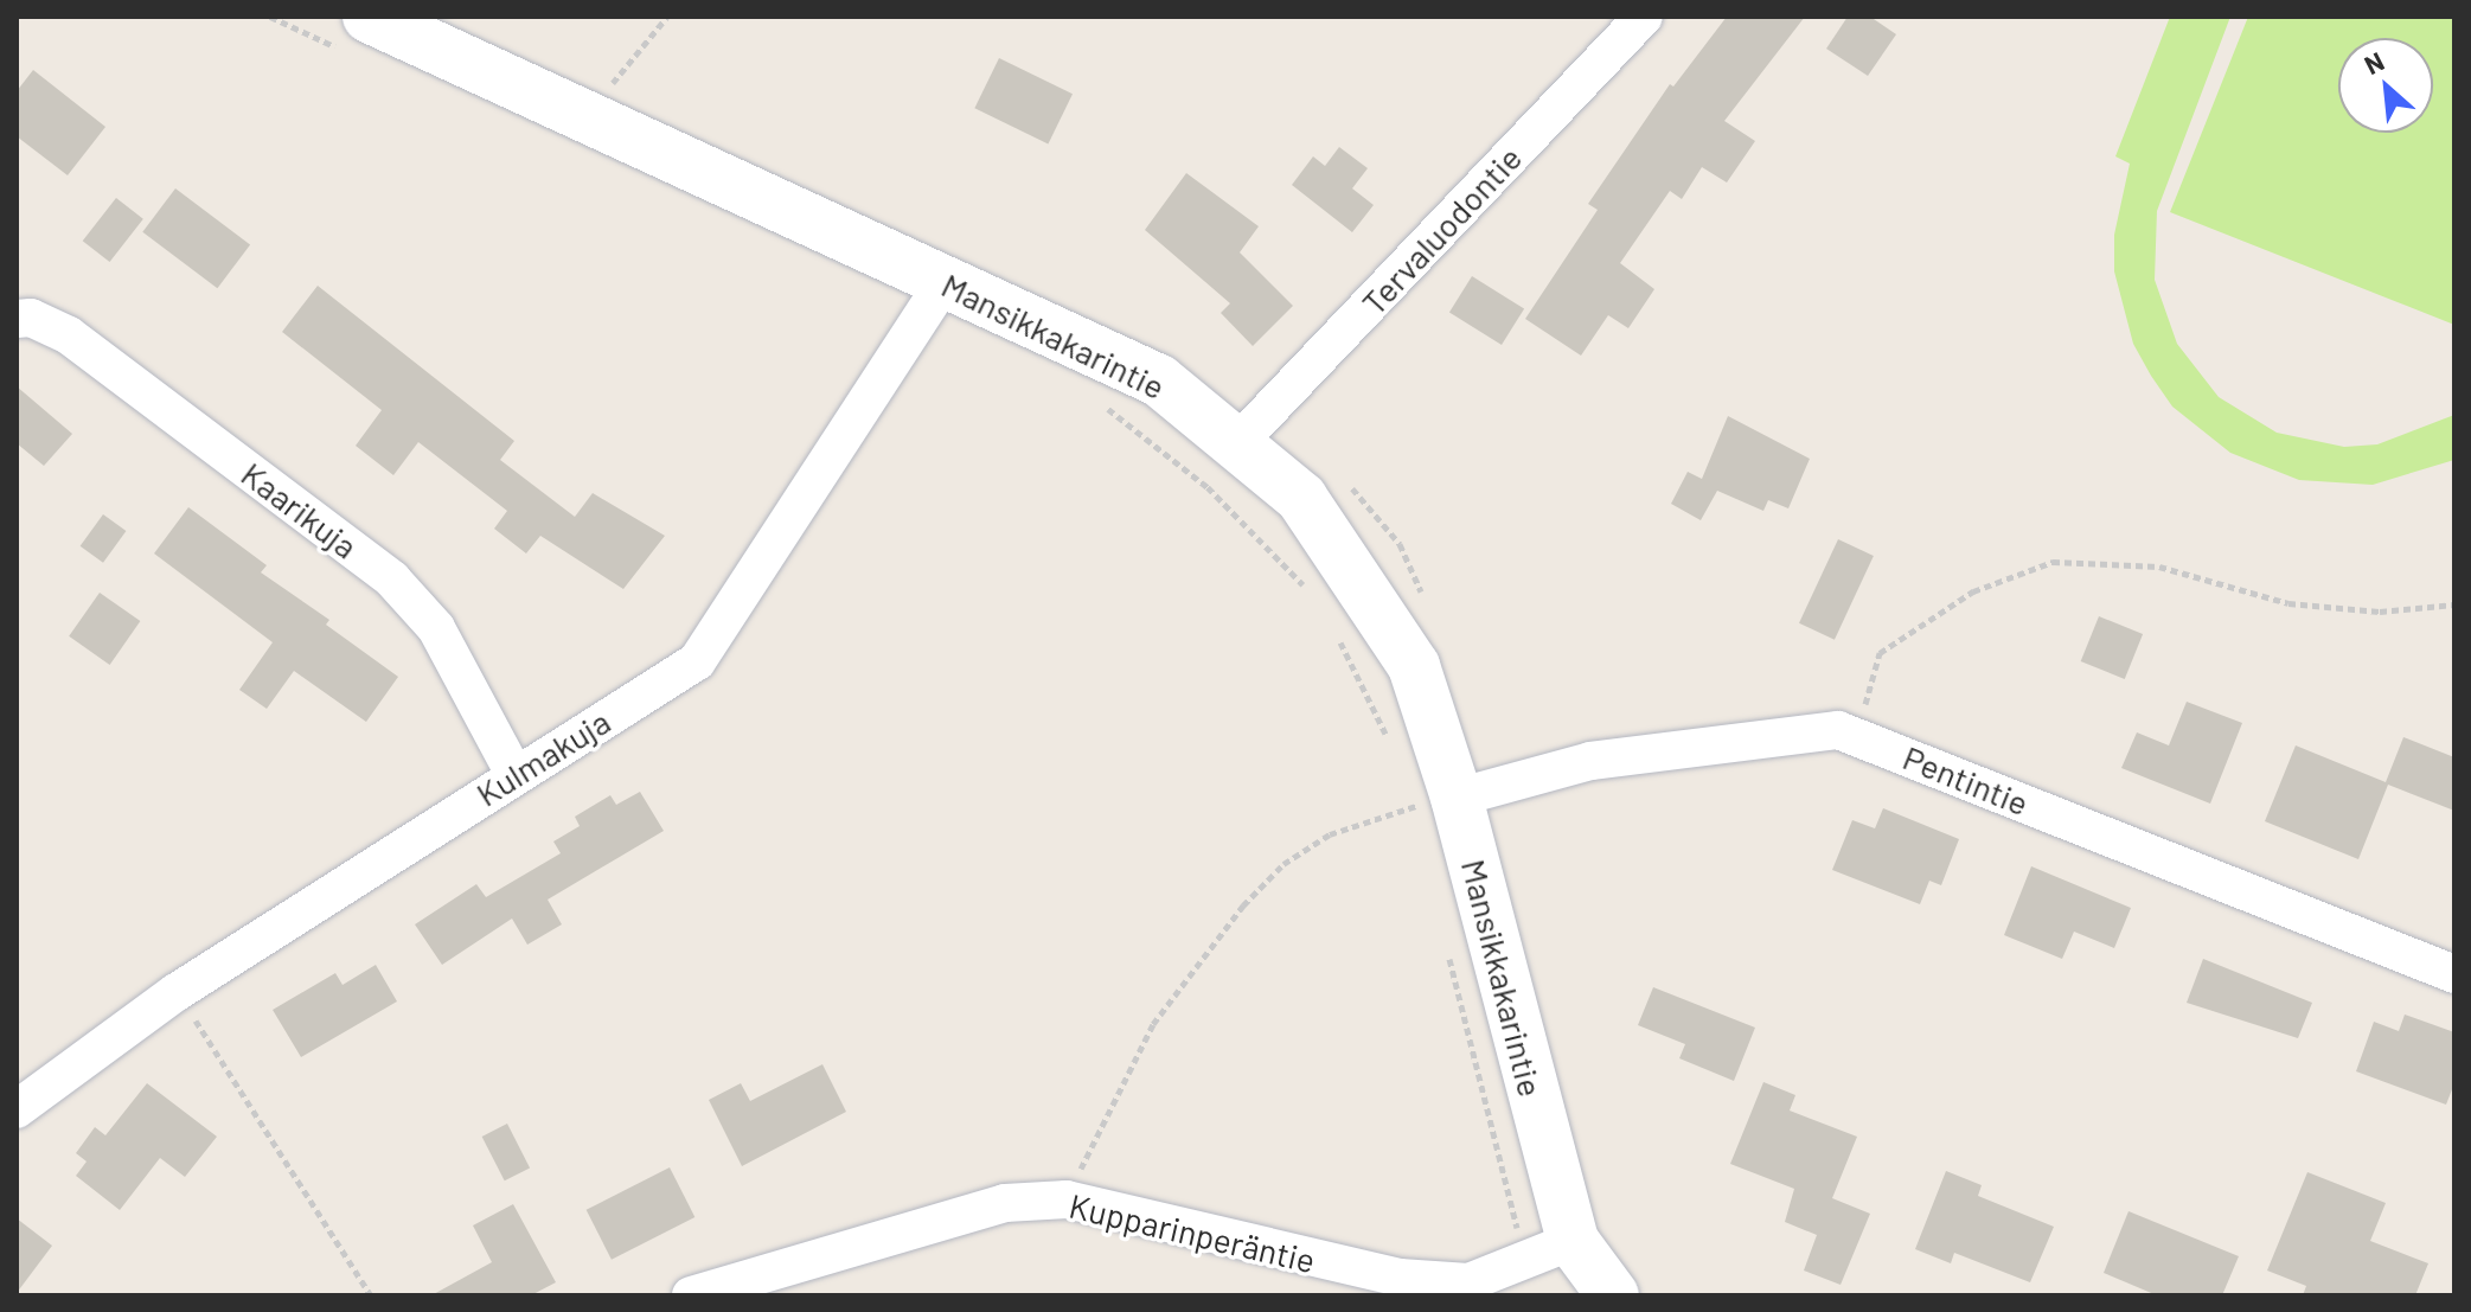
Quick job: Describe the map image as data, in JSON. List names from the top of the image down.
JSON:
{
  "streets": {
    "street": [
      "Tervaluodontie",
      "Mansikkakarintie",
      "Kaarikuja",
      "Kulmakuja",
      "Pentintie",
      "Kupparinperäntie"
    ]
  },
  "crossings": [
    ["Tervaluodontie", "Mansikkakarintie"],
    ["Mansikkakarintie", "Kulmakuja"],
    ["Mansikkakarintie", "Pentintie"],
    ["Mansikkakarintie", "Kupparinperäntie"],
    ["Kaarikuja", "Kulmakuja"]
  ],
  "north": "top left"
}
